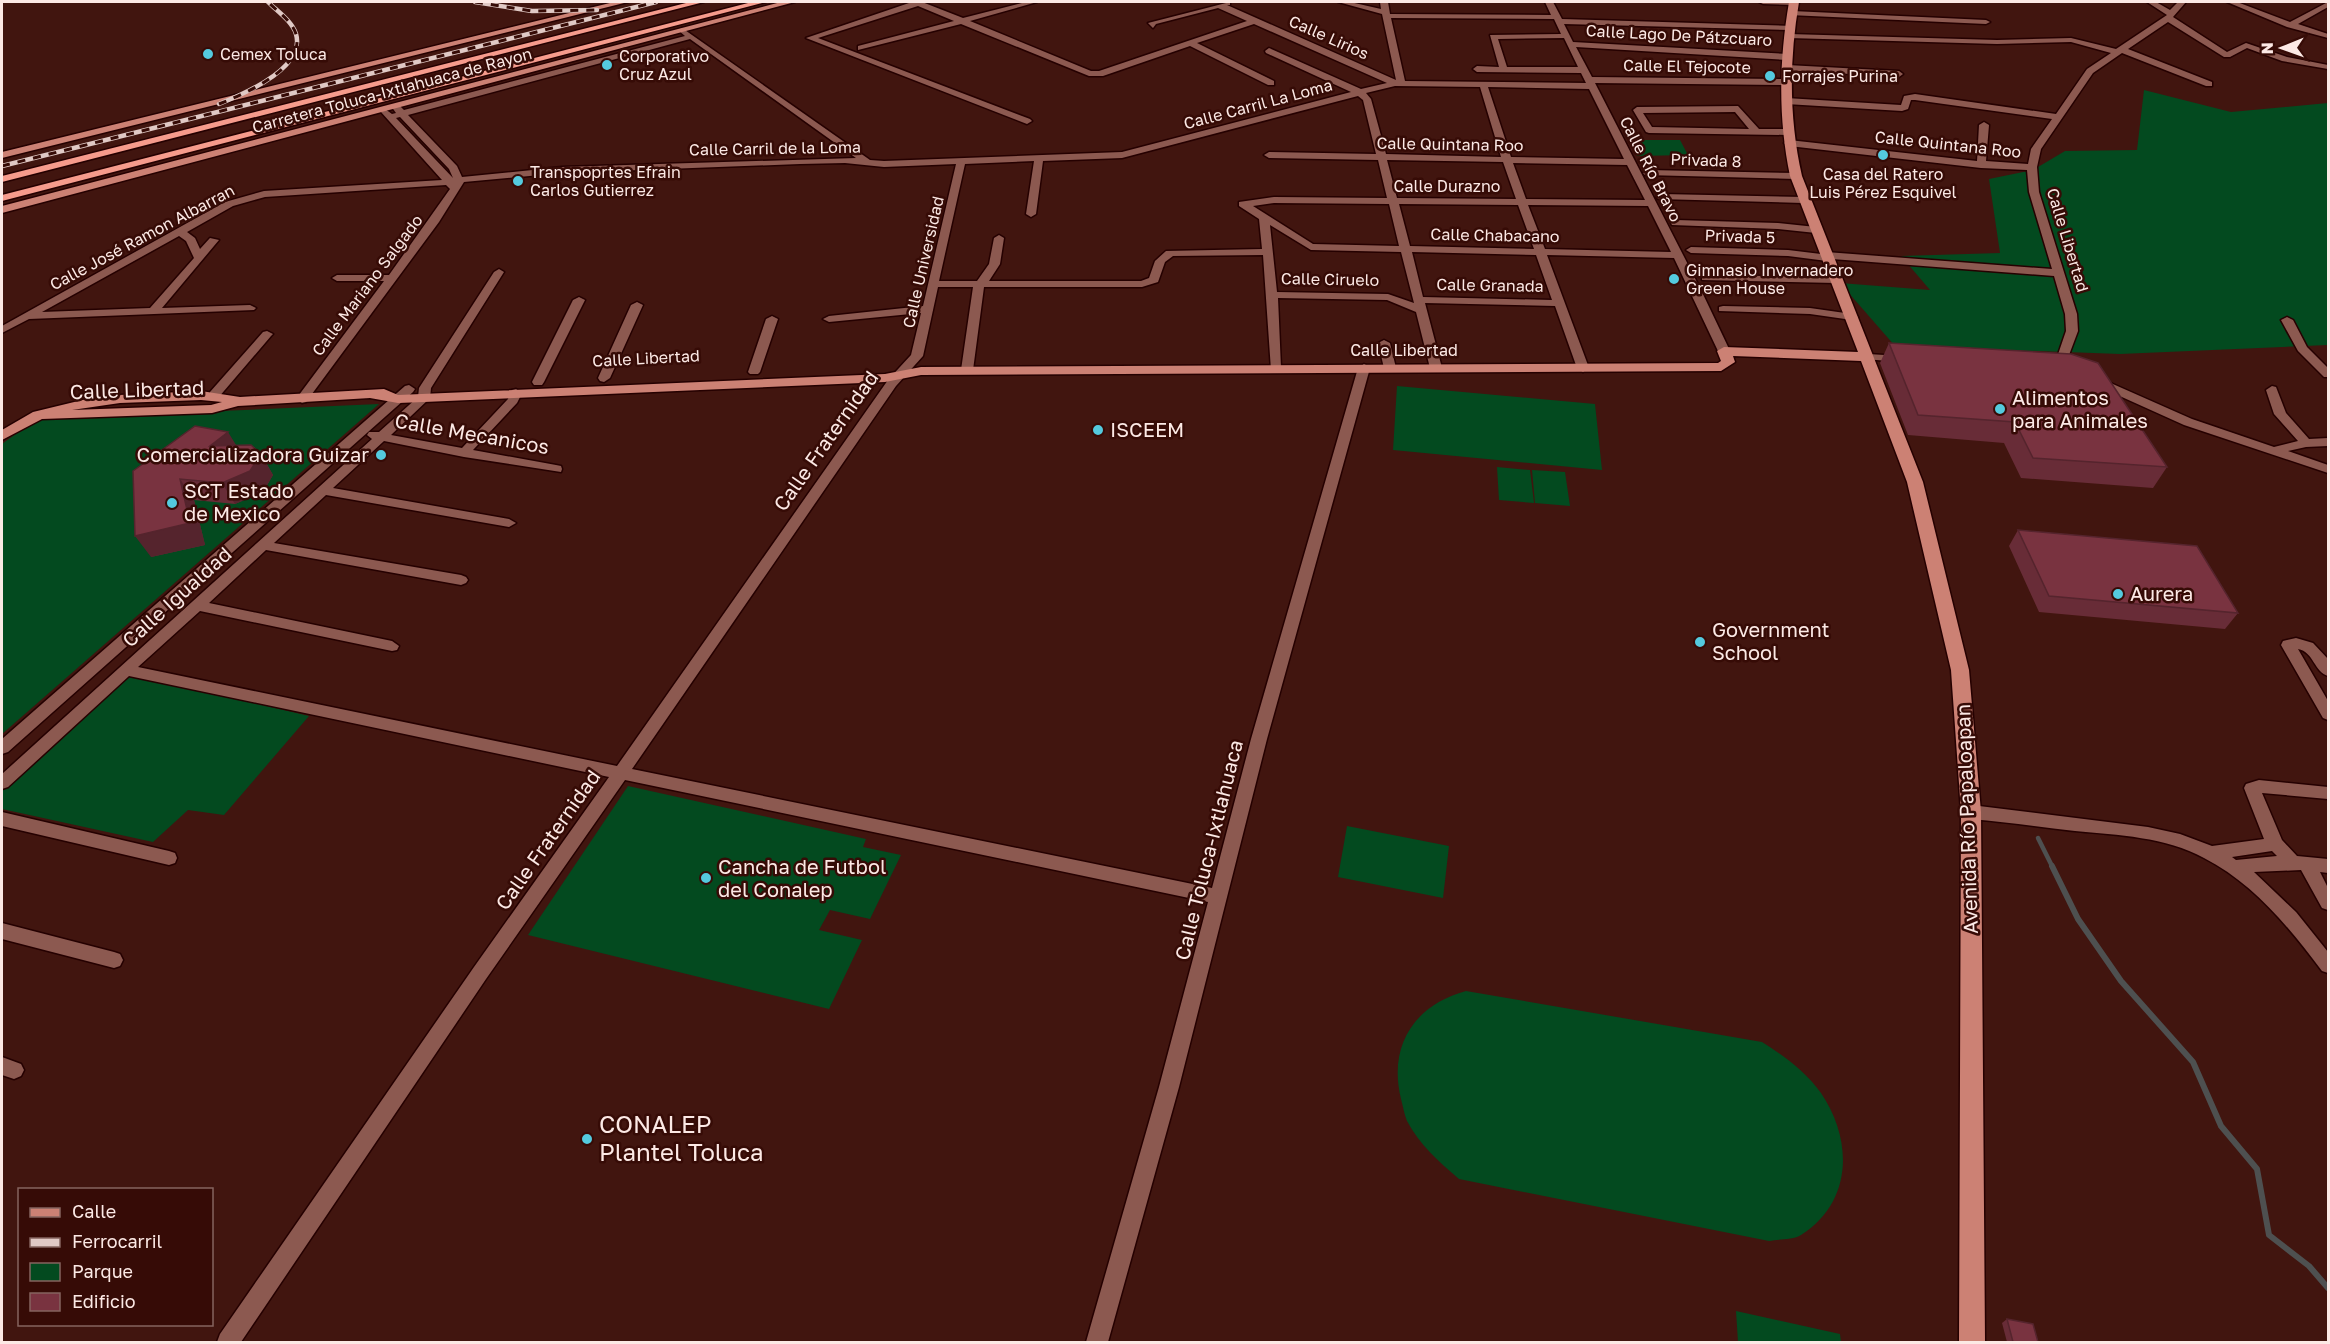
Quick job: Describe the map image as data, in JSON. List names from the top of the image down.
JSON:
{
  "streets": {
    "highway": ["Carretera Toluca-Ixtlahuaca de Rayon"],
    "main road": ["Calle Libertad", "Avenida Río Papaloapan"],
    "street": [
      "Calle Lago De Pátzcuaro",
      "Calle Lirios",
      "Calle El Tejocote",
      "Calle Carril La Loma",
      "Calle Quintana Roo",
      "Calle Carril de la Loma",
      "Privada 8",
      "Calle Río Bravo",
      "Calle Durazno",
      "Calle Chabacano",
      "Privada 5",
      "Calle José Ramon Albarran",
      "Calle Universidad",
      "Calle Ciruelo",
      "Calle Mariano Salgado",
      "Calle Granada",
      "Calle Mecanicos",
      "Calle Fraternidad",
      "Calle Igualdad",
      "Calle Toluca-Ixtlahuaca"
    ]
  },
  "crossings": [
    ["Calle Lago De Pátzcuaro", "Calle Río Bravo"],
    ["Calle Lago De Pátzcuaro", "Avenida Río Papaloapan"],
    ["Calle Lirios", "Calle Carril La Loma"],
    ["Calle El Tejocote", "Calle Río Bravo"],
    ["Calle El Tejocote", "Avenida Río Papaloapan"],
    ["Calle Carril La Loma", "Calle Carril de la Loma"],
    ["Calle Quintana Roo", "Calle Río Bravo"],
    ["Calle Quintana Roo", "Calle Libertad"],
    ["Calle Quintana Roo", "Avenida Río Papaloapan"],
    ["Calle Carril de la Loma", "Calle José Ramon Albarran"],
    ["Calle Carril de la Loma", "Calle Universidad"],
    ["Calle Carril de la Loma", "Calle Mariano Salgado"],
    ["Privada 8", "Avenida Río Papaloapan"],
    ["Calle Río Bravo", "Calle Durazno"],
    ["Calle Río Bravo", "Calle Chabacano"],
    ["Calle Río Bravo", "Calle Libertad"],
    ["Calle Durazno", "Calle Chabacano"],
    ["Privada 5", "Calle Libertad"],
    ["Privada 5", "Avenida Río Papaloapan"],
    ["Calle José Ramon Albarran", "Calle Mariano Salgado"],
    ["Calle Libertad", "Calle Universidad"],
    ["Calle Libertad", "Calle Mariano Salgado"],
    ["Calle Libertad", "Calle Fraternidad"],
    ["Calle Libertad", "Calle Igualdad"],
    ["Calle Libertad", "Calle Toluca-Ixtlahuaca"],
    ["Calle Universidad", "Calle Fraternidad"],
    ["Calle Ciruelo", "Calle Granada"],
    ["Calle Mecanicos", "Calle Igualdad"]
  ],
  "places": [
    "Cemex Toluca",
    "Corporativo Cruz Azul",
    "Forrajes Purina",
    "Casa del Ratero Luis Pérez Esquivel",
    "Transpoprtes Efrain Carlos Gutierrez",
    "Gimnasio Invernadero Green House",
    "Alimentos para Animales",
    "ISCEEM",
    "Comercializadora Guizar",
    "SCT Estado de Mexico",
    "Aurera",
    "Government School",
    "Cancha de Futbol del Conalep",
    "CONALEP Plantel Toluca"
  ],
  "legend": [
    "Calle",
    "Ferrocarril",
    "Parque",
    "Edificio"
  ],
  "north": "left"
}
